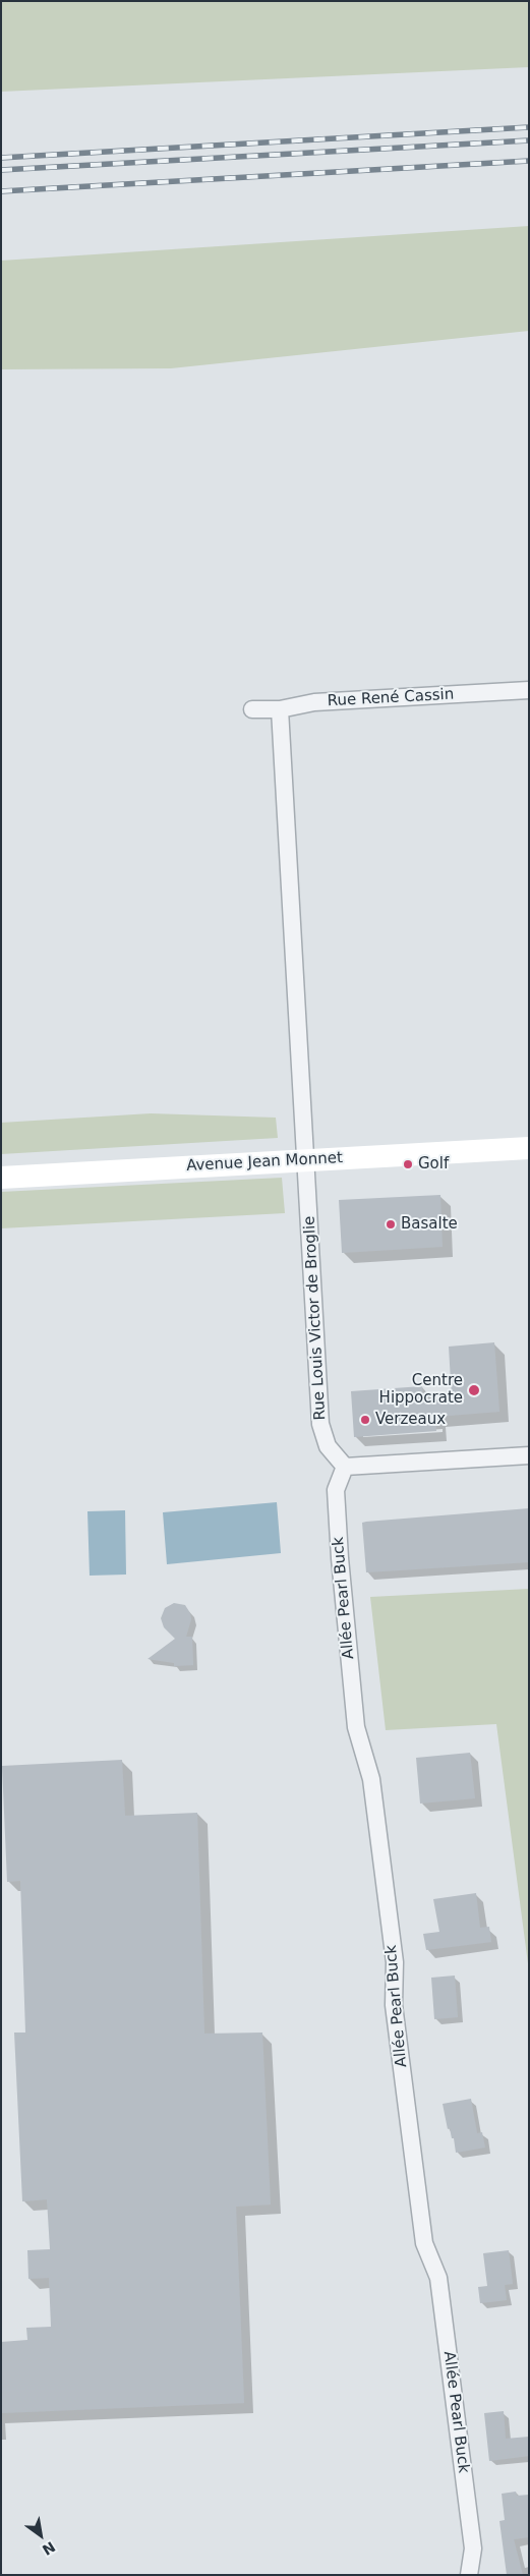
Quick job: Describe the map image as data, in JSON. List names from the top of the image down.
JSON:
{
  "streets": {
    "street": [
      "Rue René Cassin",
      "Avenue Jean Monnet",
      "Rue Louis Victor de Broglie",
      "Allée Pearl Buck"
    ]
  },
  "crossings": [
    ["Rue René Cassin", "Rue Louis Victor de Broglie"],
    ["Avenue Jean Monnet", "Rue Louis Victor de Broglie"],
    ["Rue Louis Victor de Broglie", "Allée Pearl Buck"]
  ],
  "places": [
    "Golf",
    "Basalte",
    "Centre Hippocrate",
    "Verzeaux"
  ],
  "north": "bottom right"
}
